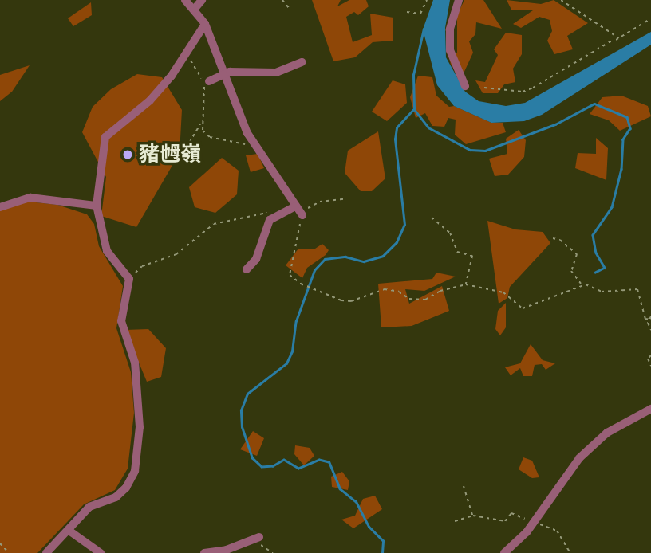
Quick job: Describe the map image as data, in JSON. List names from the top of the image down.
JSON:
{
  "places": ["豬乸嶺"]
}
